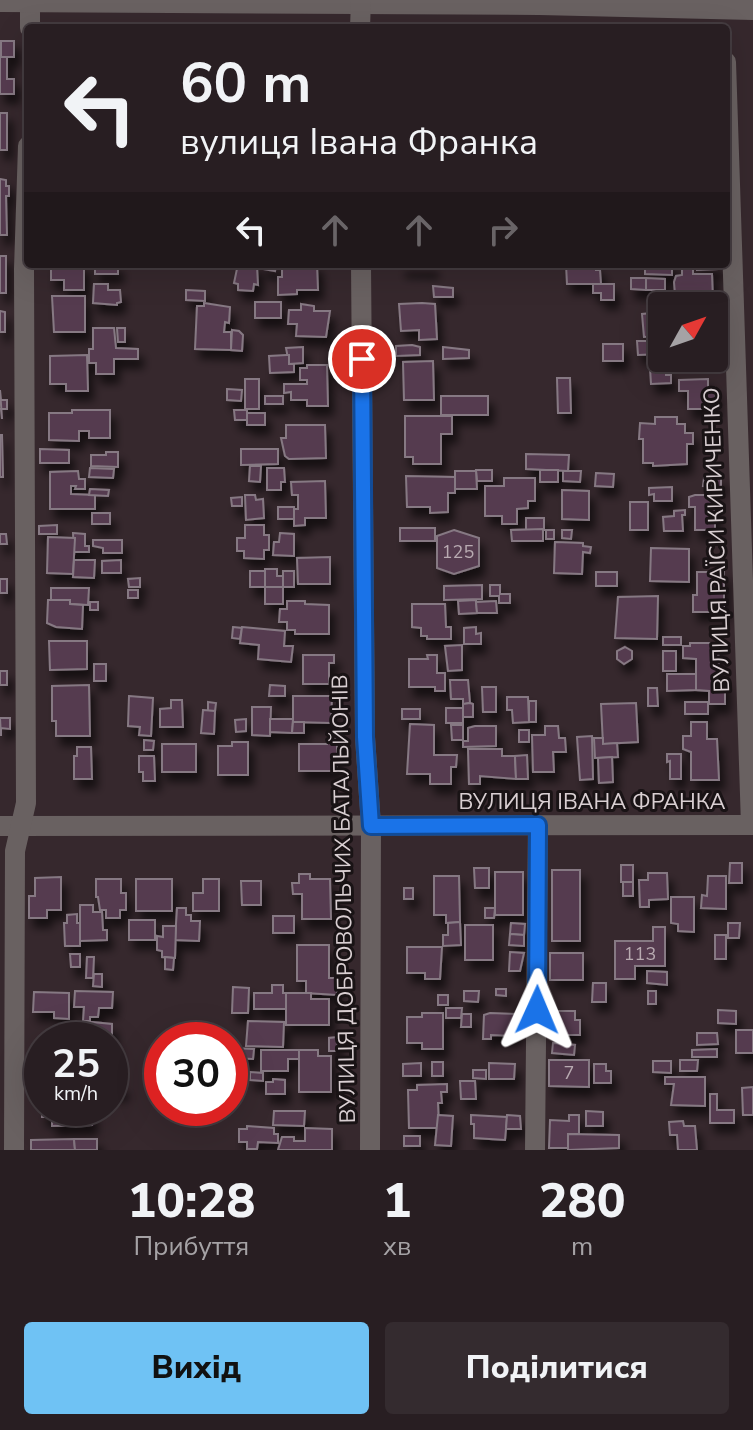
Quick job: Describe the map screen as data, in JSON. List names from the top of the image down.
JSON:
{
  "streets": {
    "street": ["ВУЛИЦЯ РАЇСИ КИРИЧЕНКО", "ВУЛИЦЯ ІВАНА ФРАНКА", "ВУЛИЦЯ ДОБРОВОЛЬЧИХ БАТАЛЬЙОНІВ"]
  },
  "crossings": [
    ["ВУЛИЦЯ РАЇСИ КИРИЧЕНКО", "ВУЛИЦЯ ІВАНА ФРАНКА"],
    ["ВУЛИЦЯ ІВАНА ФРАНКА", "ВУЛИЦЯ ДОБРОВОЛЬЧИХ БАТАЛЬЙОНІВ"]
  ],
  "house_numbers": ["125", "113", "7"],
  "north": "top right",
  "page": {
    "turn": ["60 m", "вулиця Івана Франка"],
    "speed": "25 km/h",
    "limit": "30",
    "eta": [
      "10:28",
      "Прибуття",
      "1",
      "хв",
      "280",
      "m"
    ],
    "buttons": ["Вихід", "Поділитися"]
  }
}
